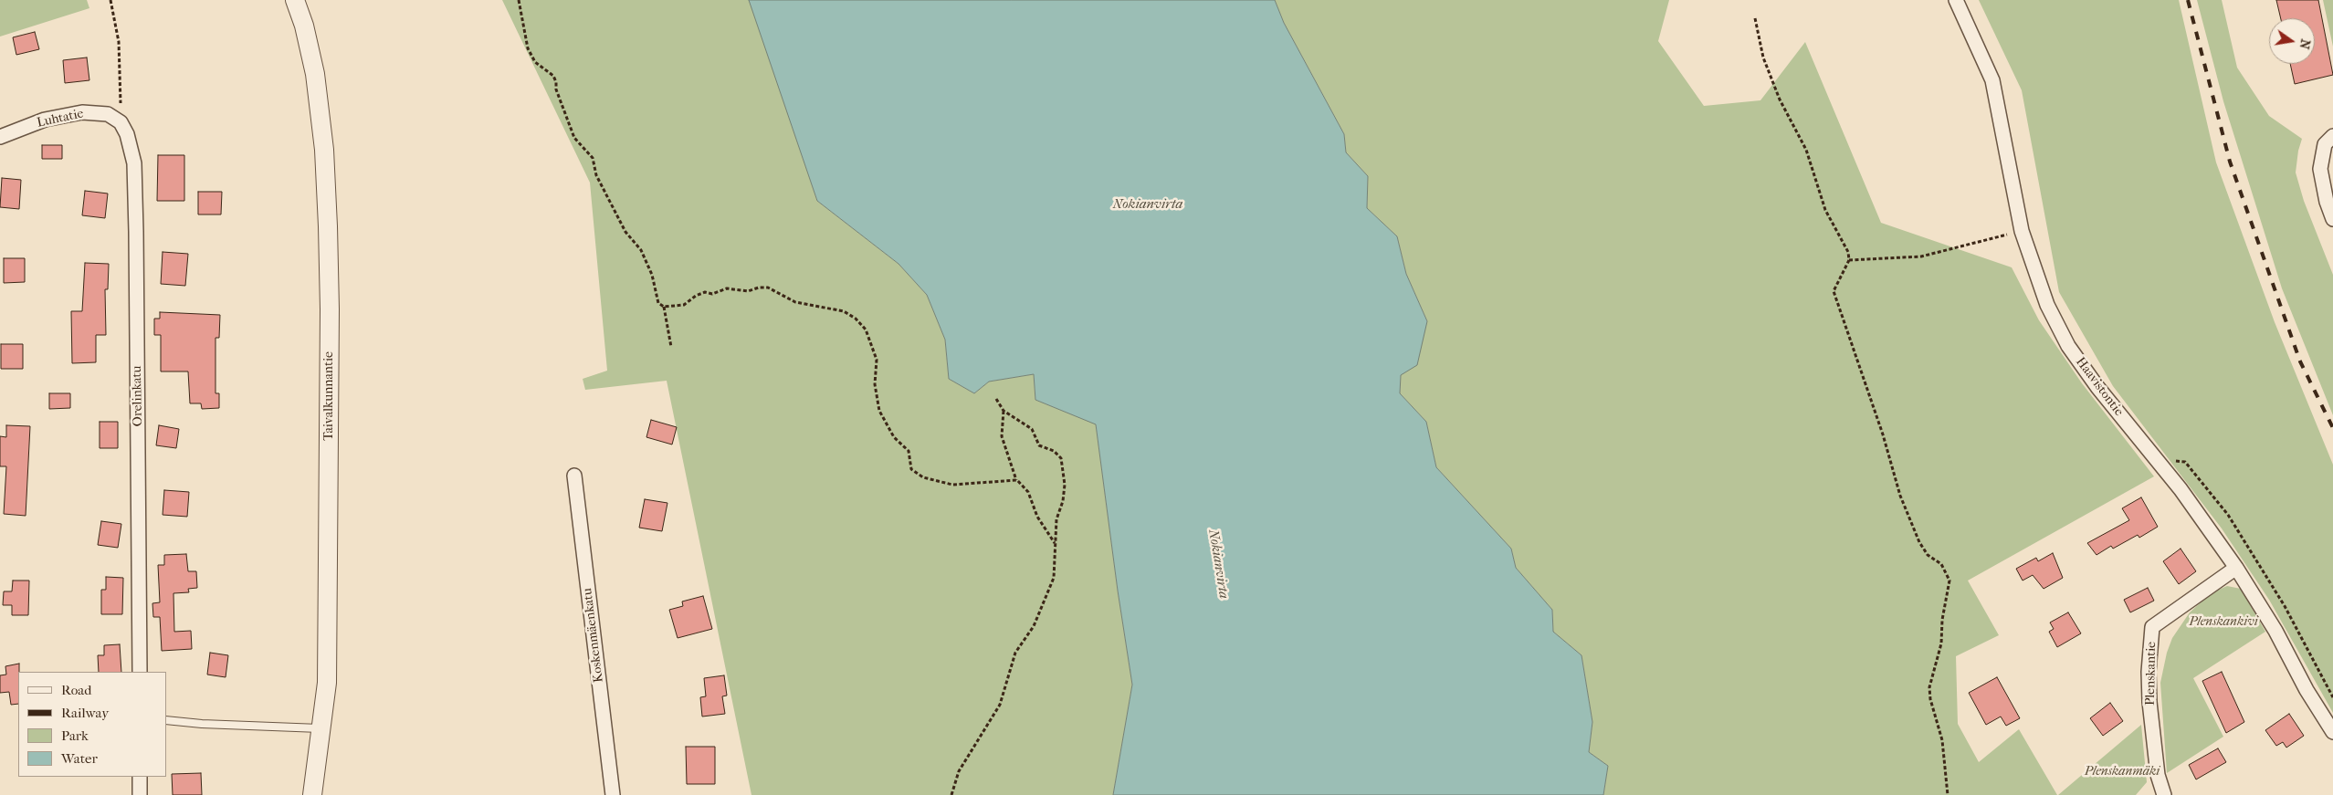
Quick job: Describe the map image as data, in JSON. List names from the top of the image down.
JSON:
{
  "streets": {
    "street": [
      "Luhtatie",
      "Haavistontie",
      "Orelinkatu",
      "Taivalkunnantie",
      "Koskenmäenkatu",
      "Plenskantie"
    ]
  },
  "crossings": [
    ["Luhtatie", "Orelinkatu"],
    ["Haavistontie", "Plenskantie"]
  ],
  "water": ["Nokianvirta"],
  "parks": ["Plenskankivi", "Plenskanmäki"],
  "legend": [
    "Road",
    "Railway",
    "Park",
    "Water"
  ],
  "north": "right"
}
